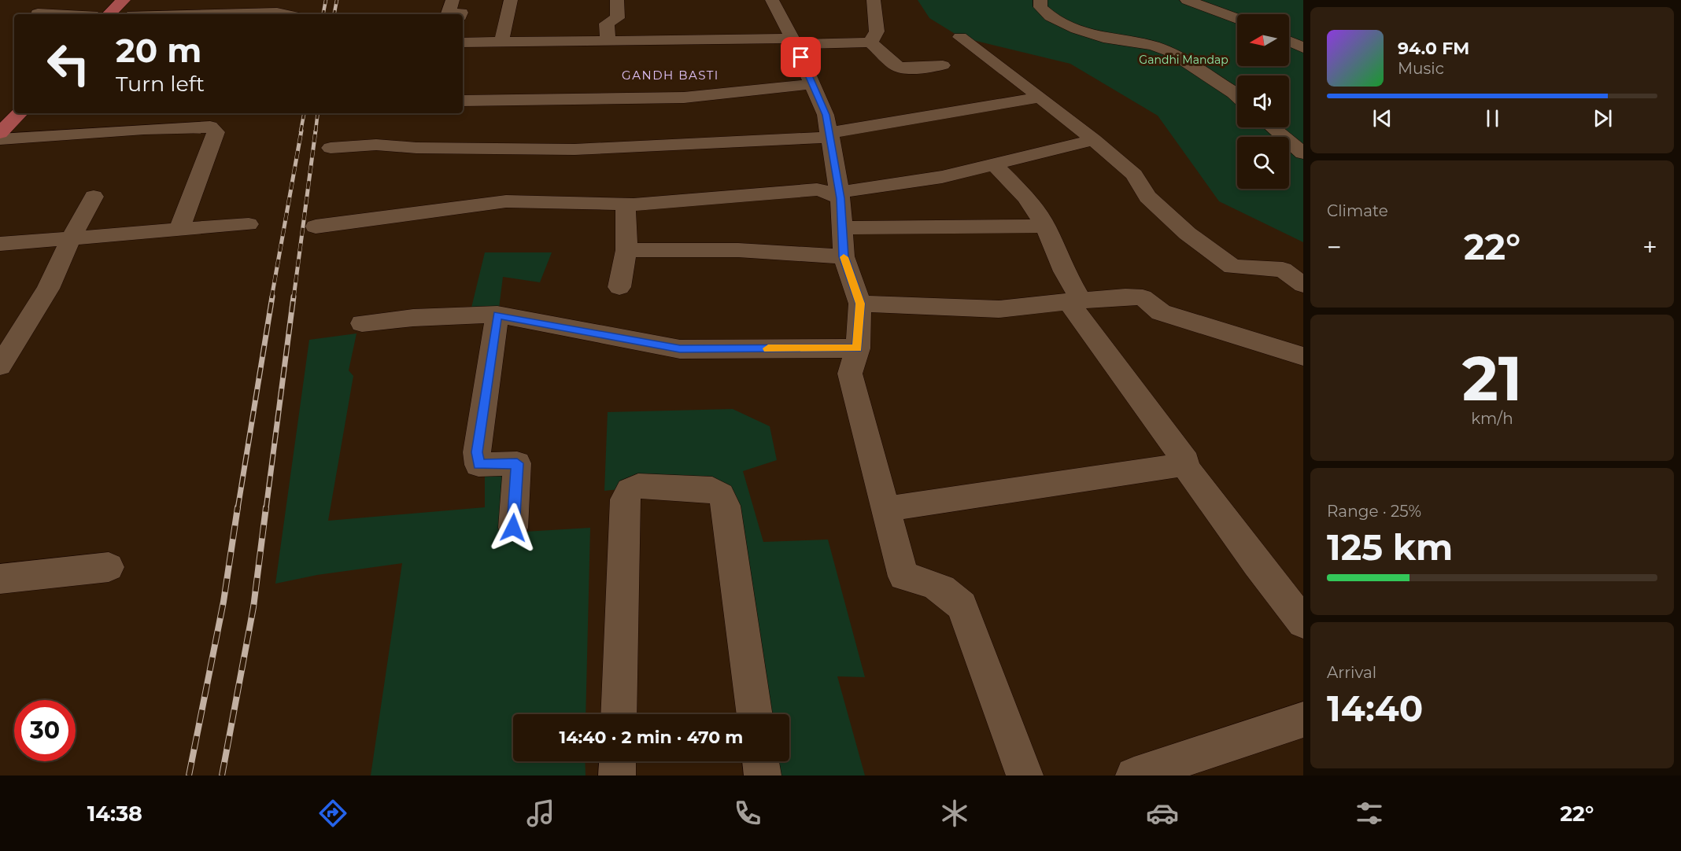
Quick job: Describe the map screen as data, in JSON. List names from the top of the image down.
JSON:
{
  "districts": ["GANDH BASTI"],
  "parks": ["Gandhi Mandap"],
  "north": "left",
  "page": {
    "turn": ["20 m", "Turn left"],
    "song": ["94.0 FM", "Music"],
    "tile": [
      "Climate",
      ["21", "km/h"],
      ["Range · 25%", "125 km"],
      ["Arrival", "14:40"]
    ],
    "heat": ["−", "22°", "+"],
    "limit": "30",
    "trip": "14:40 · 2 min · 470 m",
    "tabs": ["14:38", "22°"]
  }
}
